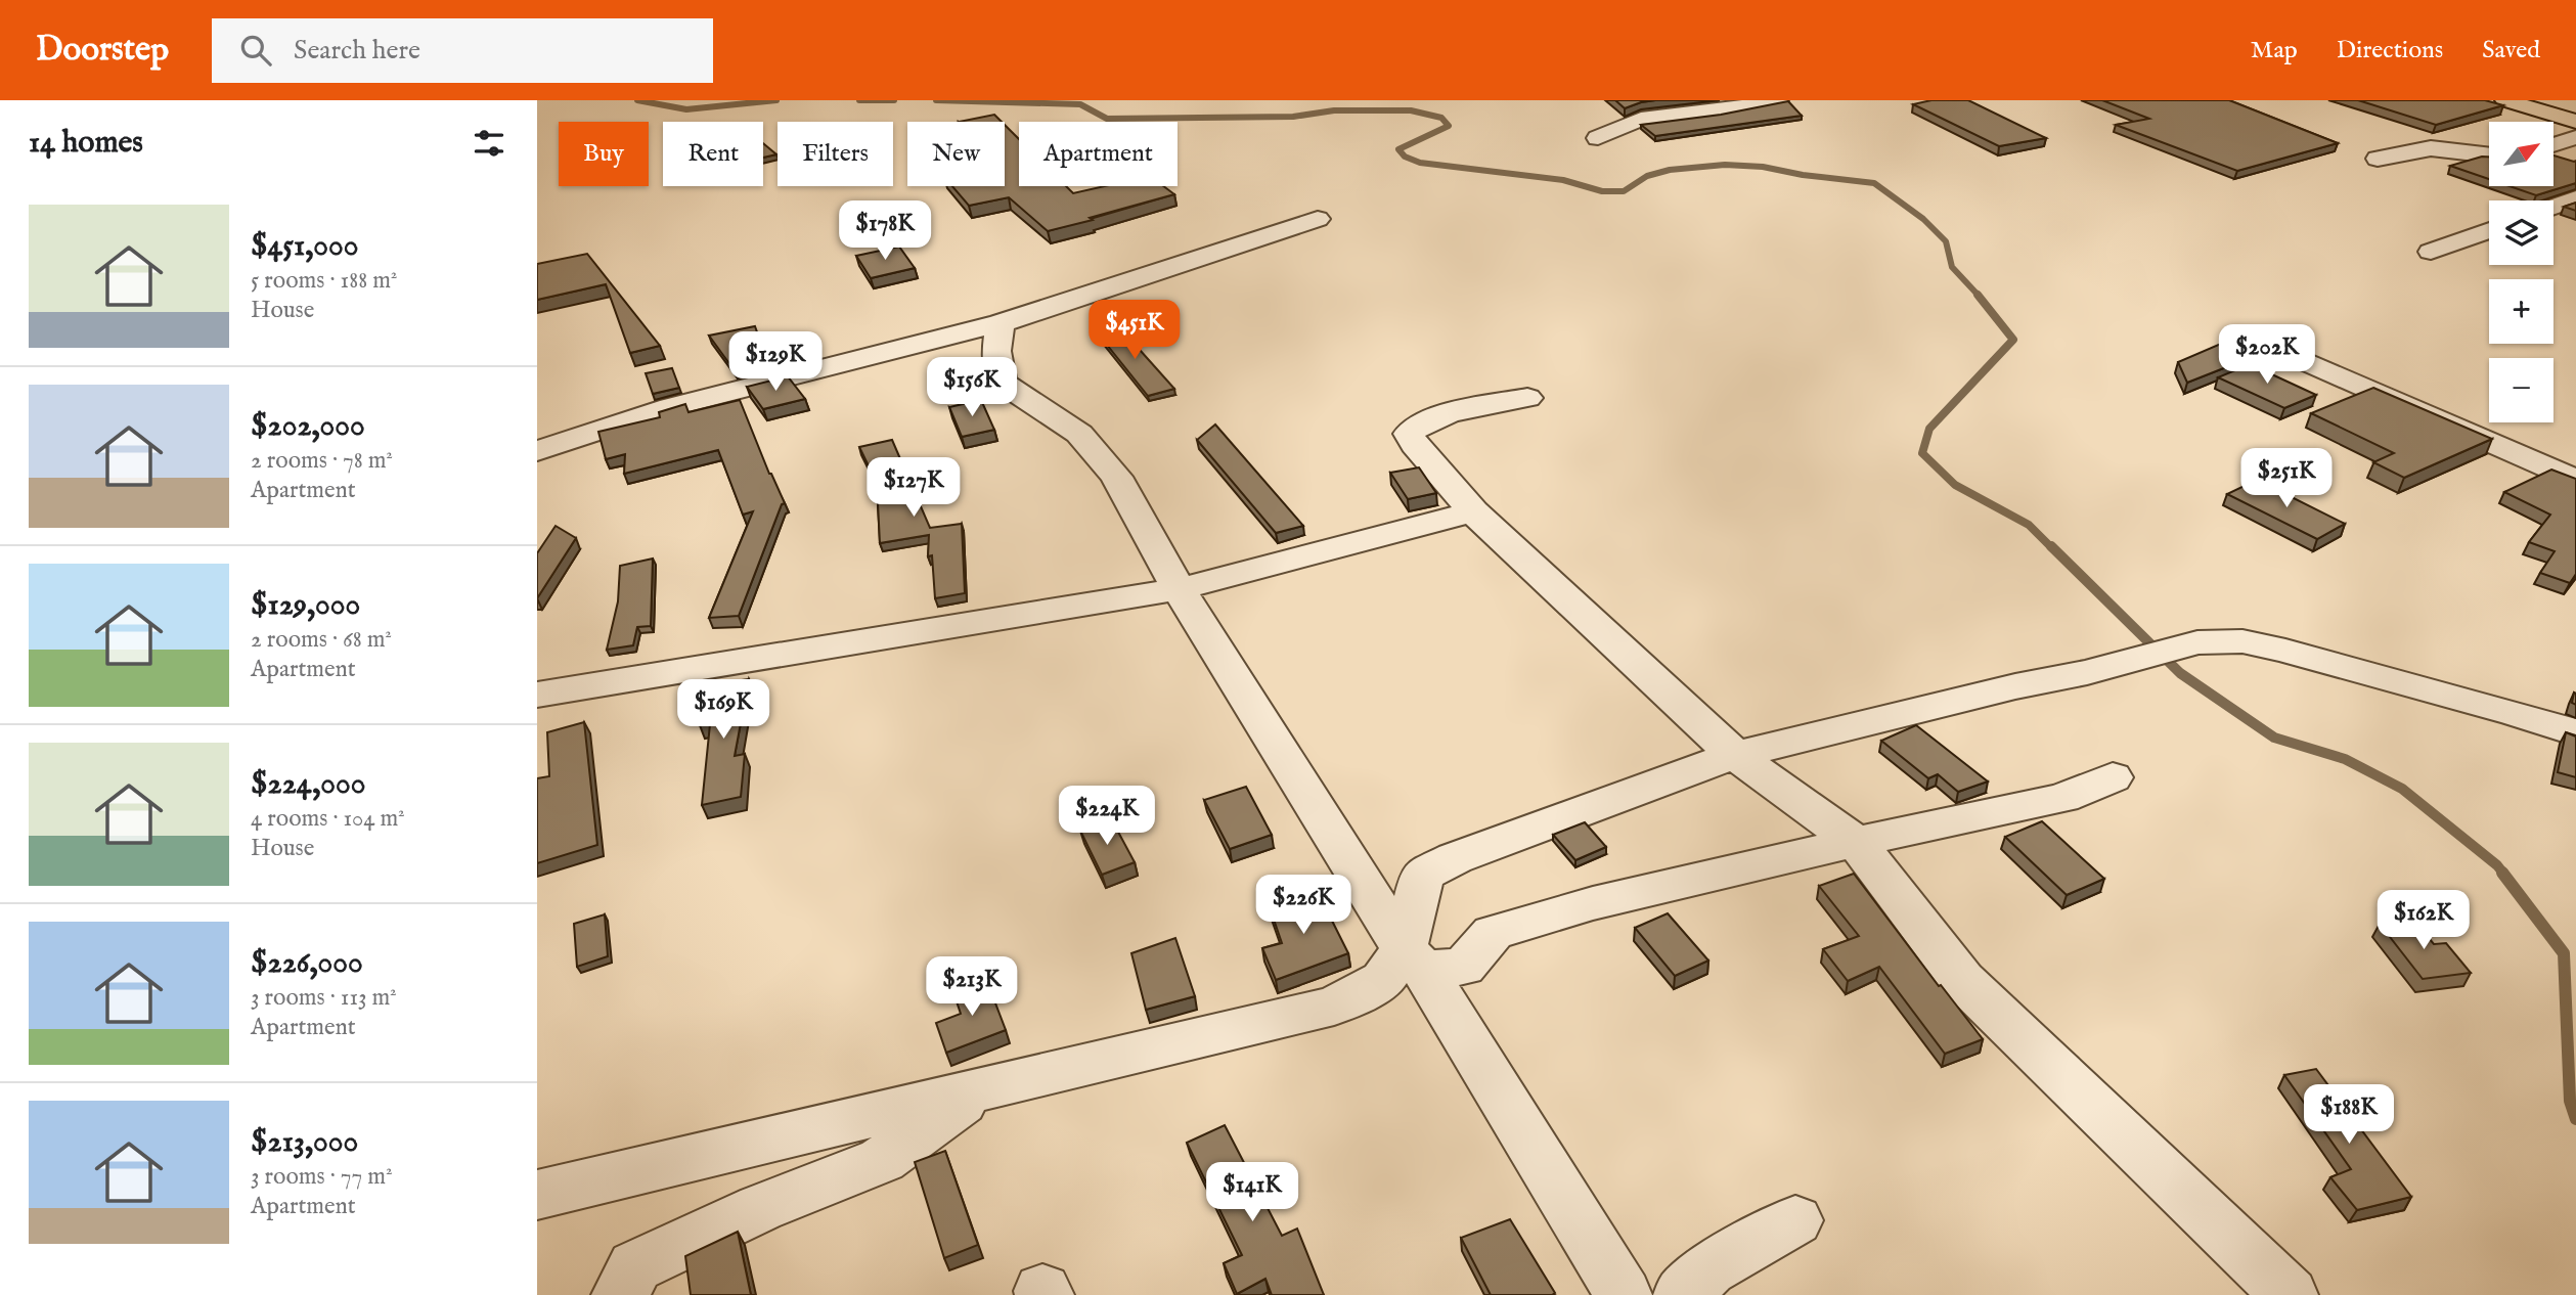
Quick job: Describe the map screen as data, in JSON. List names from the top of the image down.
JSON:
{
  "north": "top right",
  "page": {
    "header": "Doorstep",
    "search": "Search here",
    "nav": ["Map", "Directions", "Saved"],
    "heading": "14 homes",
    "map_buttons": ["+", "−"],
    "chip": [
      "Buy",
      "Rent",
      "Filters",
      "New",
      "Apartment"
    ],
    "list": [
      {
        "name": "$451,000",
        "note": "5 rooms · 188 m² · House"
      },
      {
        "name": "$202,000",
        "note": "2 rooms · 78 m² · Apartment"
      },
      {
        "name": "$129,000",
        "note": "2 rooms · 68 m² · Apartment"
      },
      {
        "name": "$224,000",
        "note": "4 rooms · 104 m² · House"
      },
      {
        "name": "$226,000",
        "note": "3 rooms · 113 m² · Apartment"
      },
      {
        "name": "$213,000",
        "note": "3 rooms · 77 m² · Apartment"
      }
    ],
    "price": [
      "$178K",
      "$451K",
      "$202K",
      "$129K",
      "$156K",
      "$251K",
      "$127K",
      "$169K",
      "$224K",
      "$226K",
      "$162K",
      "$213K",
      "$188K",
      "$141K"
    ]
  }
}
